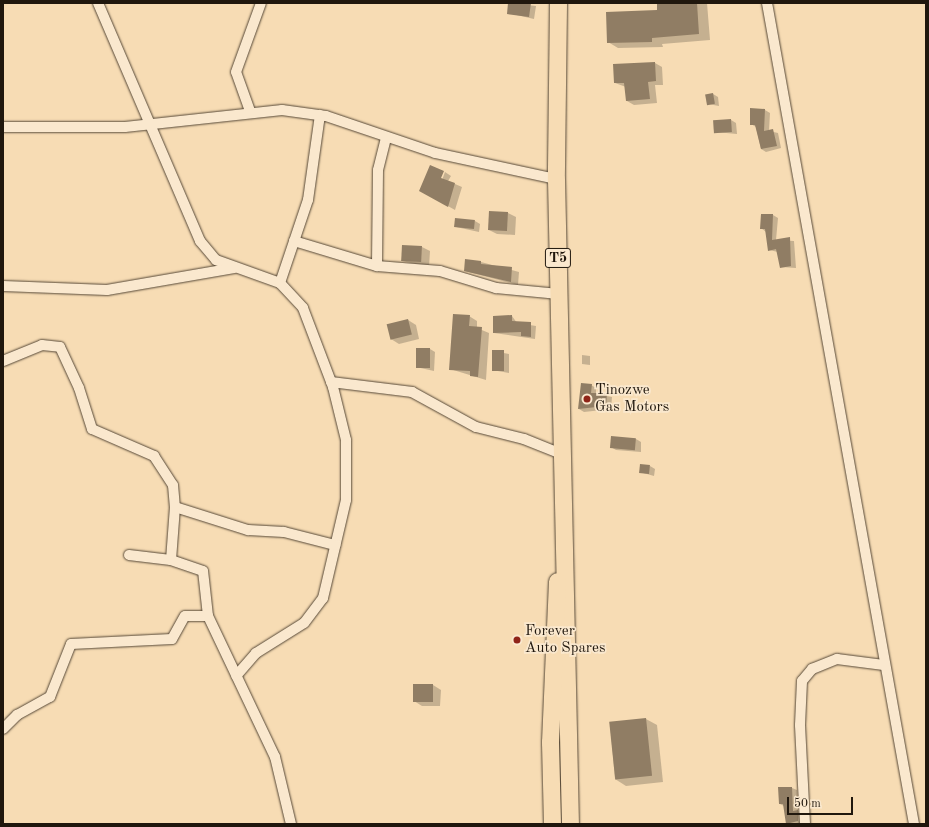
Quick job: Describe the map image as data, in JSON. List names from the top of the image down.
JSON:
{
  "streets": {
    "highway": ["T5"]
  },
  "places": ["Tinozwe Gas Motors", "Forever Auto Spares"],
  "scale_bar": "50 m"
}
